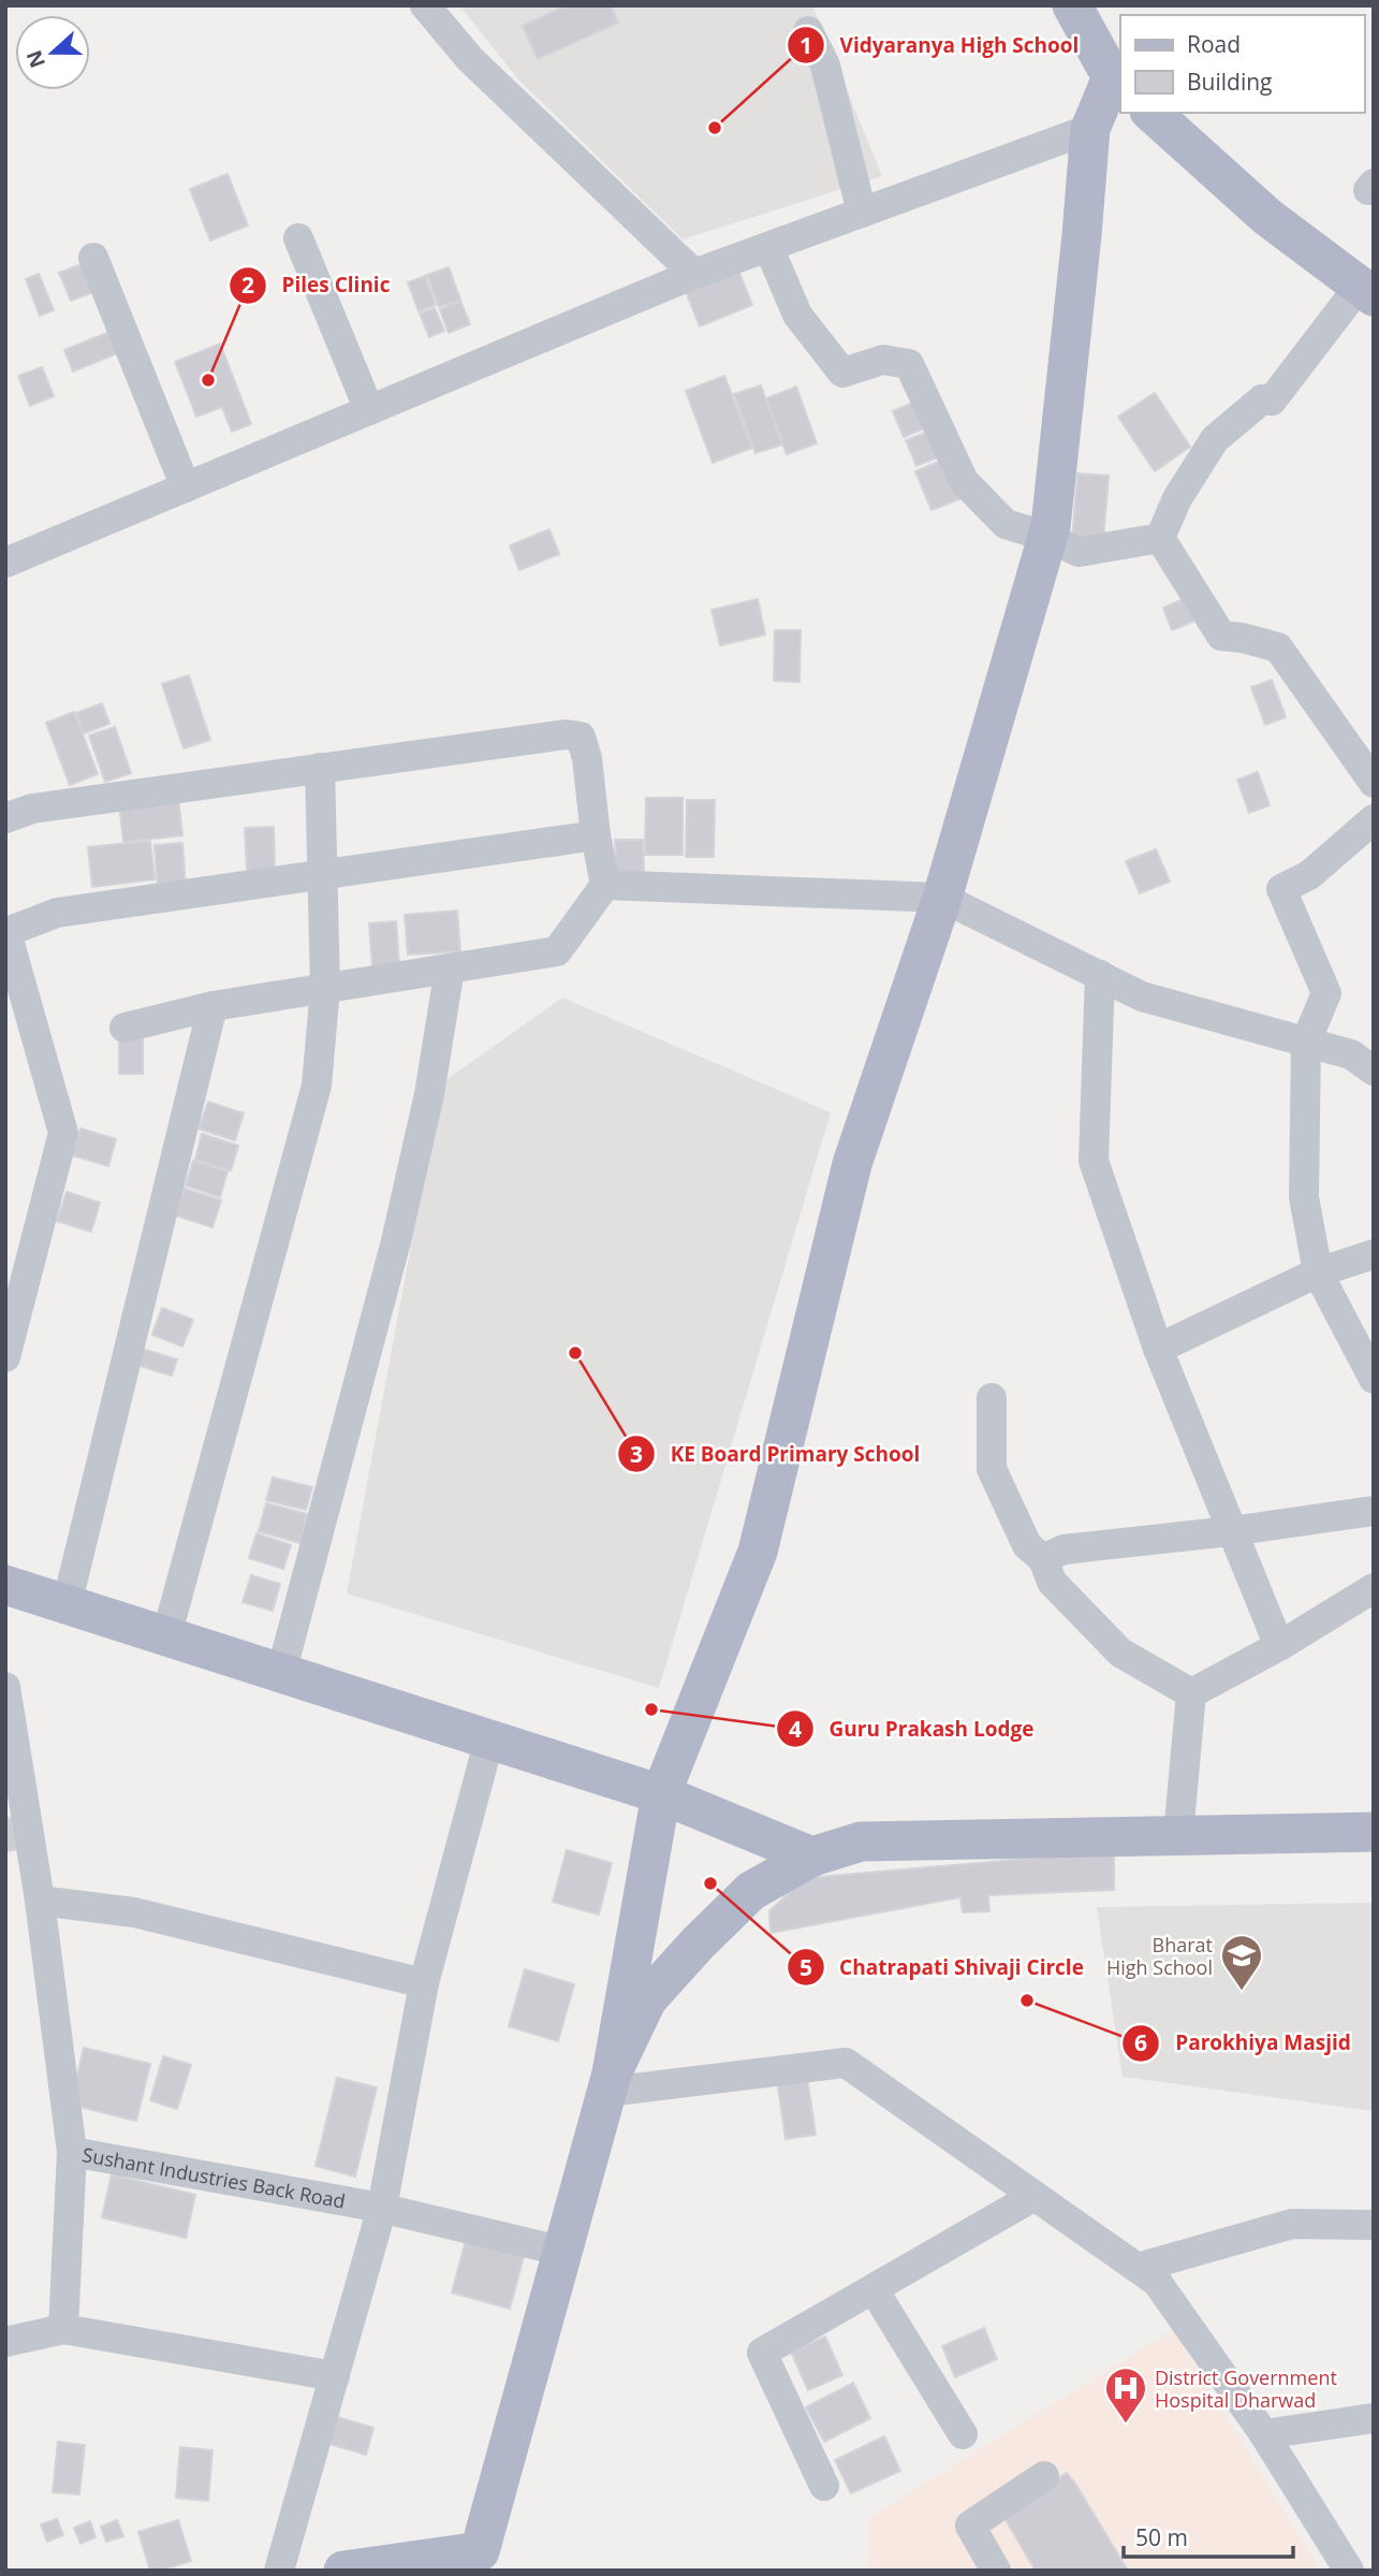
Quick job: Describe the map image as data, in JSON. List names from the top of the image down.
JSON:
{
  "streets": {
    "street": ["Sushant Industries Back Road"]
  },
  "places": {
    "other": [
      "Vidyaranya High School",
      "Piles Clinic",
      "KE Board Primary School",
      "Guru Prakash Lodge",
      "Chatrapati Shivaji Circle",
      "Parokhiya Masjid"
    ],
    "school or university": ["Bharat High School"],
    "hospital": ["District Government Hospital Dharwad"]
  },
  "legend": ["Road", "Building"],
  "scale_bar": "50 m",
  "north": "left"
}
